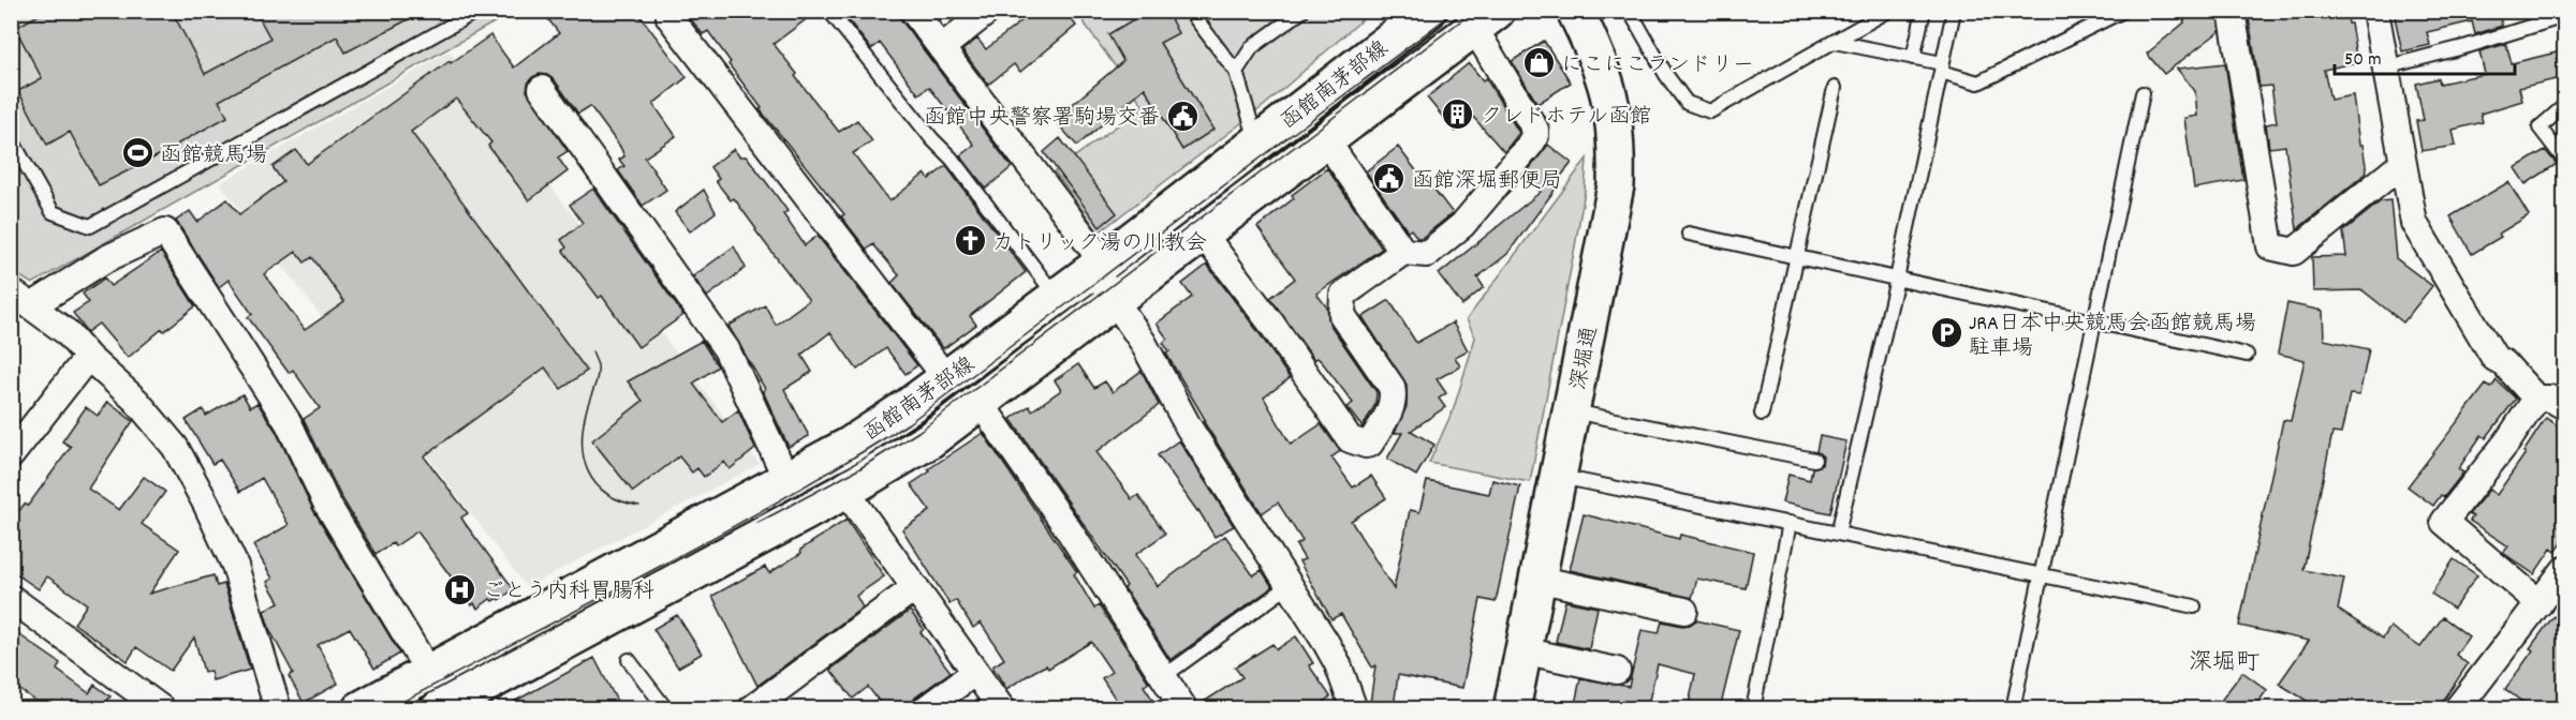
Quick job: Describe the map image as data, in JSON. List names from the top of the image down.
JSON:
{
  "streets": {
    "main road": ["函館南茅部線", "深堀通"]
  },
  "districts": ["深堀町"],
  "places": {
    "shop": ["にこにこランドリー"],
    "building": ["クレドホテル函館"],
    "public building": ["函館中央警察署駒場交番", "函館深堀郵便局"],
    "sports": ["函館競馬場"],
    "church": ["カトリック湯の川教会"],
    "parking": ["JRA日本中央競馬会函館競馬場 駐車場"],
    "hospital": ["ごとう内科胃腸科"]
  },
  "scale_bar": "50 m"
}
